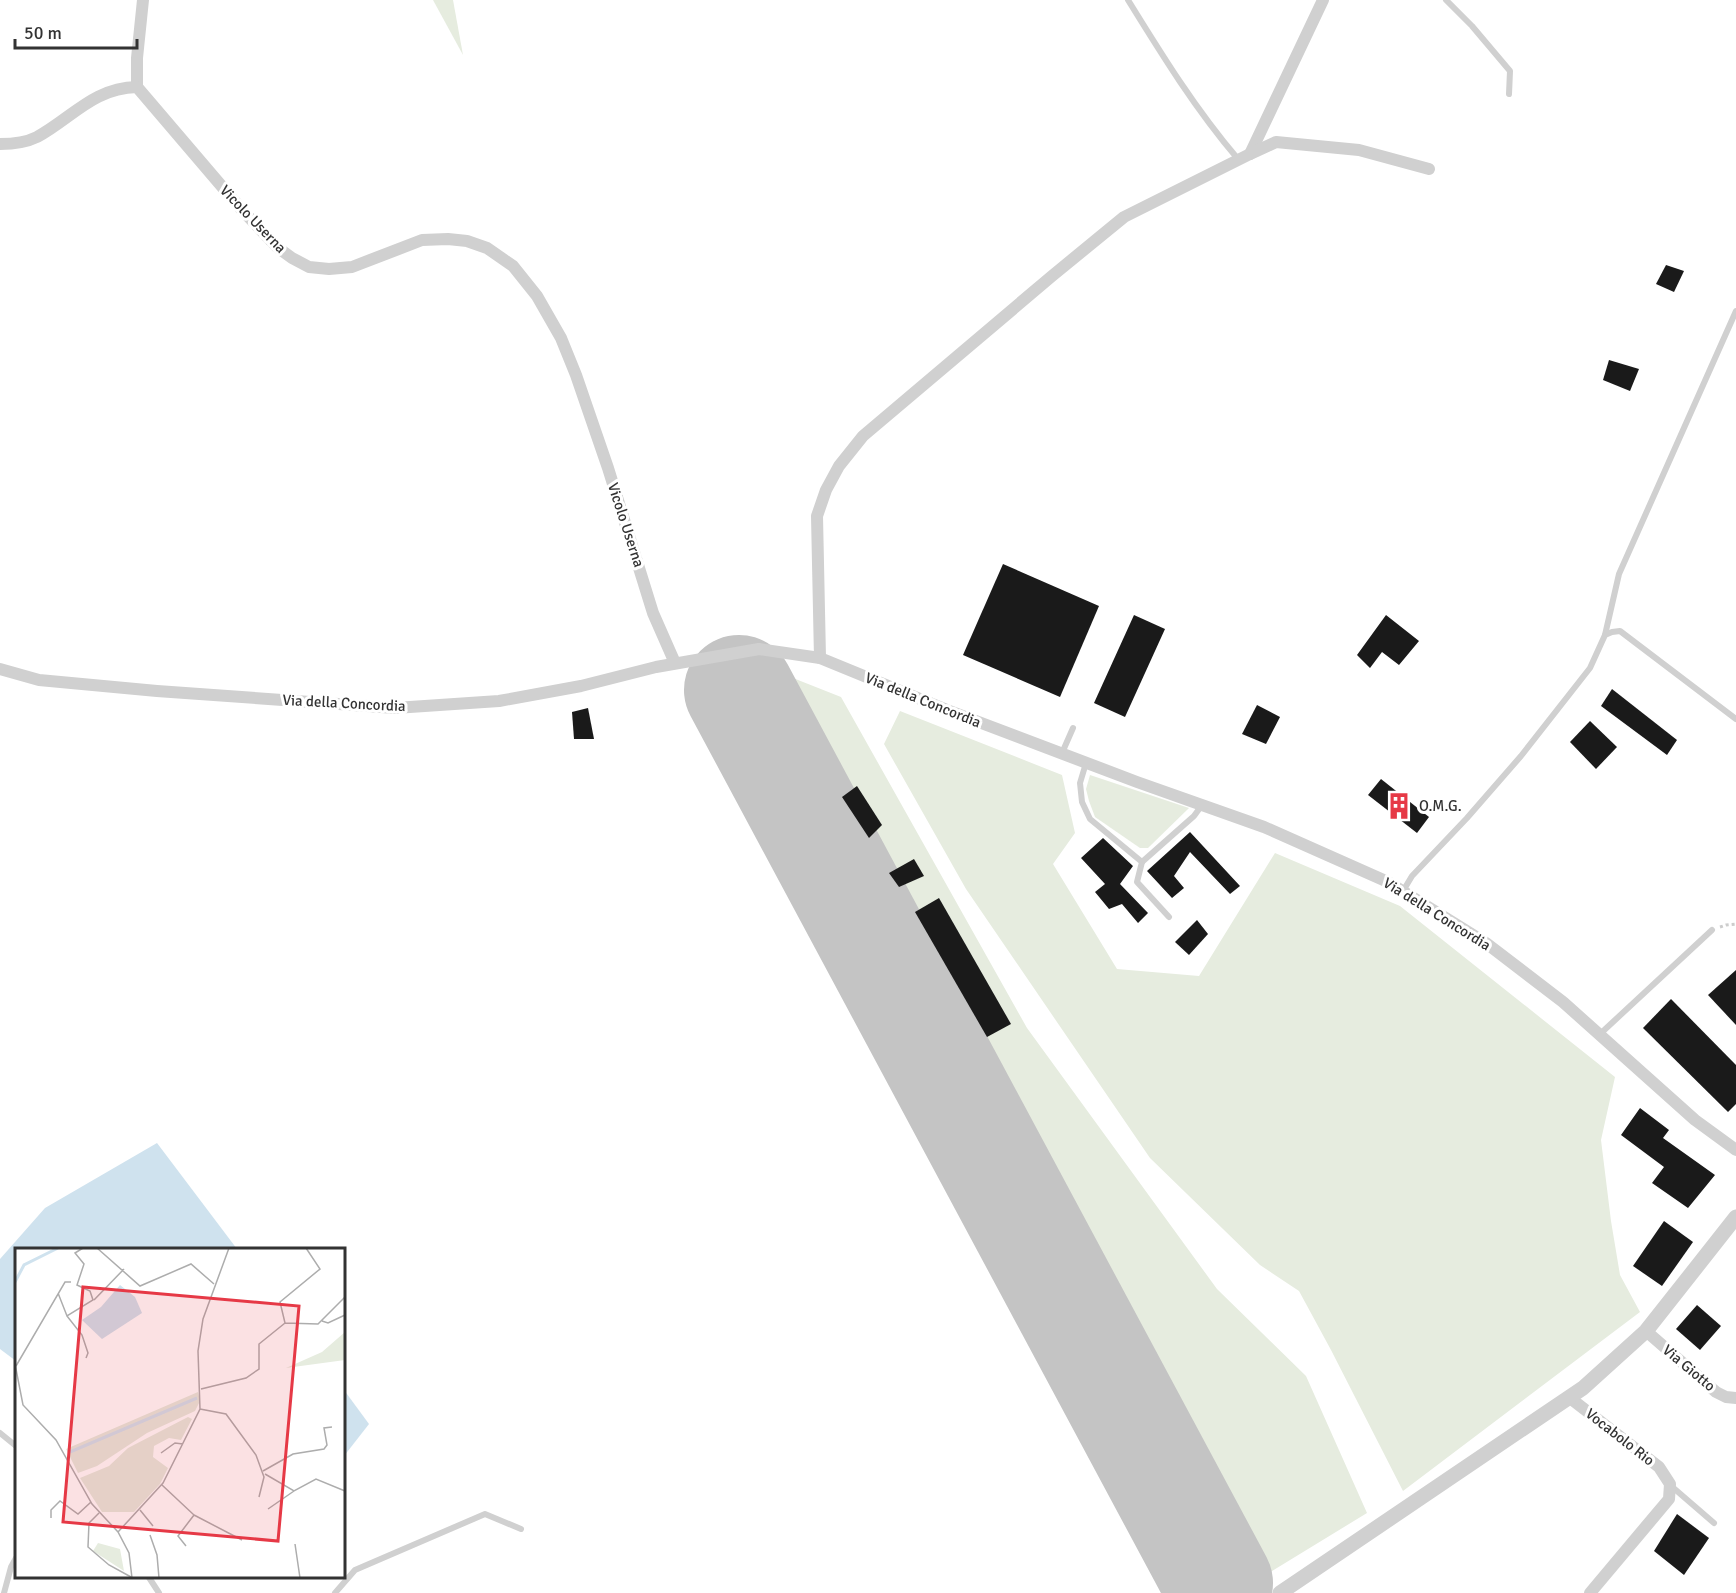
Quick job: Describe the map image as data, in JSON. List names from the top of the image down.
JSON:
{
  "streets": {
    "street": [
      "Vicolo Userna",
      "Via della Concordia",
      "Via Giotto",
      "Vocabolo Rio"
    ]
  },
  "crossings": [
    ["Vicolo Userna", "Via della Concordia"]
  ],
  "places": {
    "building": ["O.M.G."]
  },
  "scale_bar": "50 m"
}
